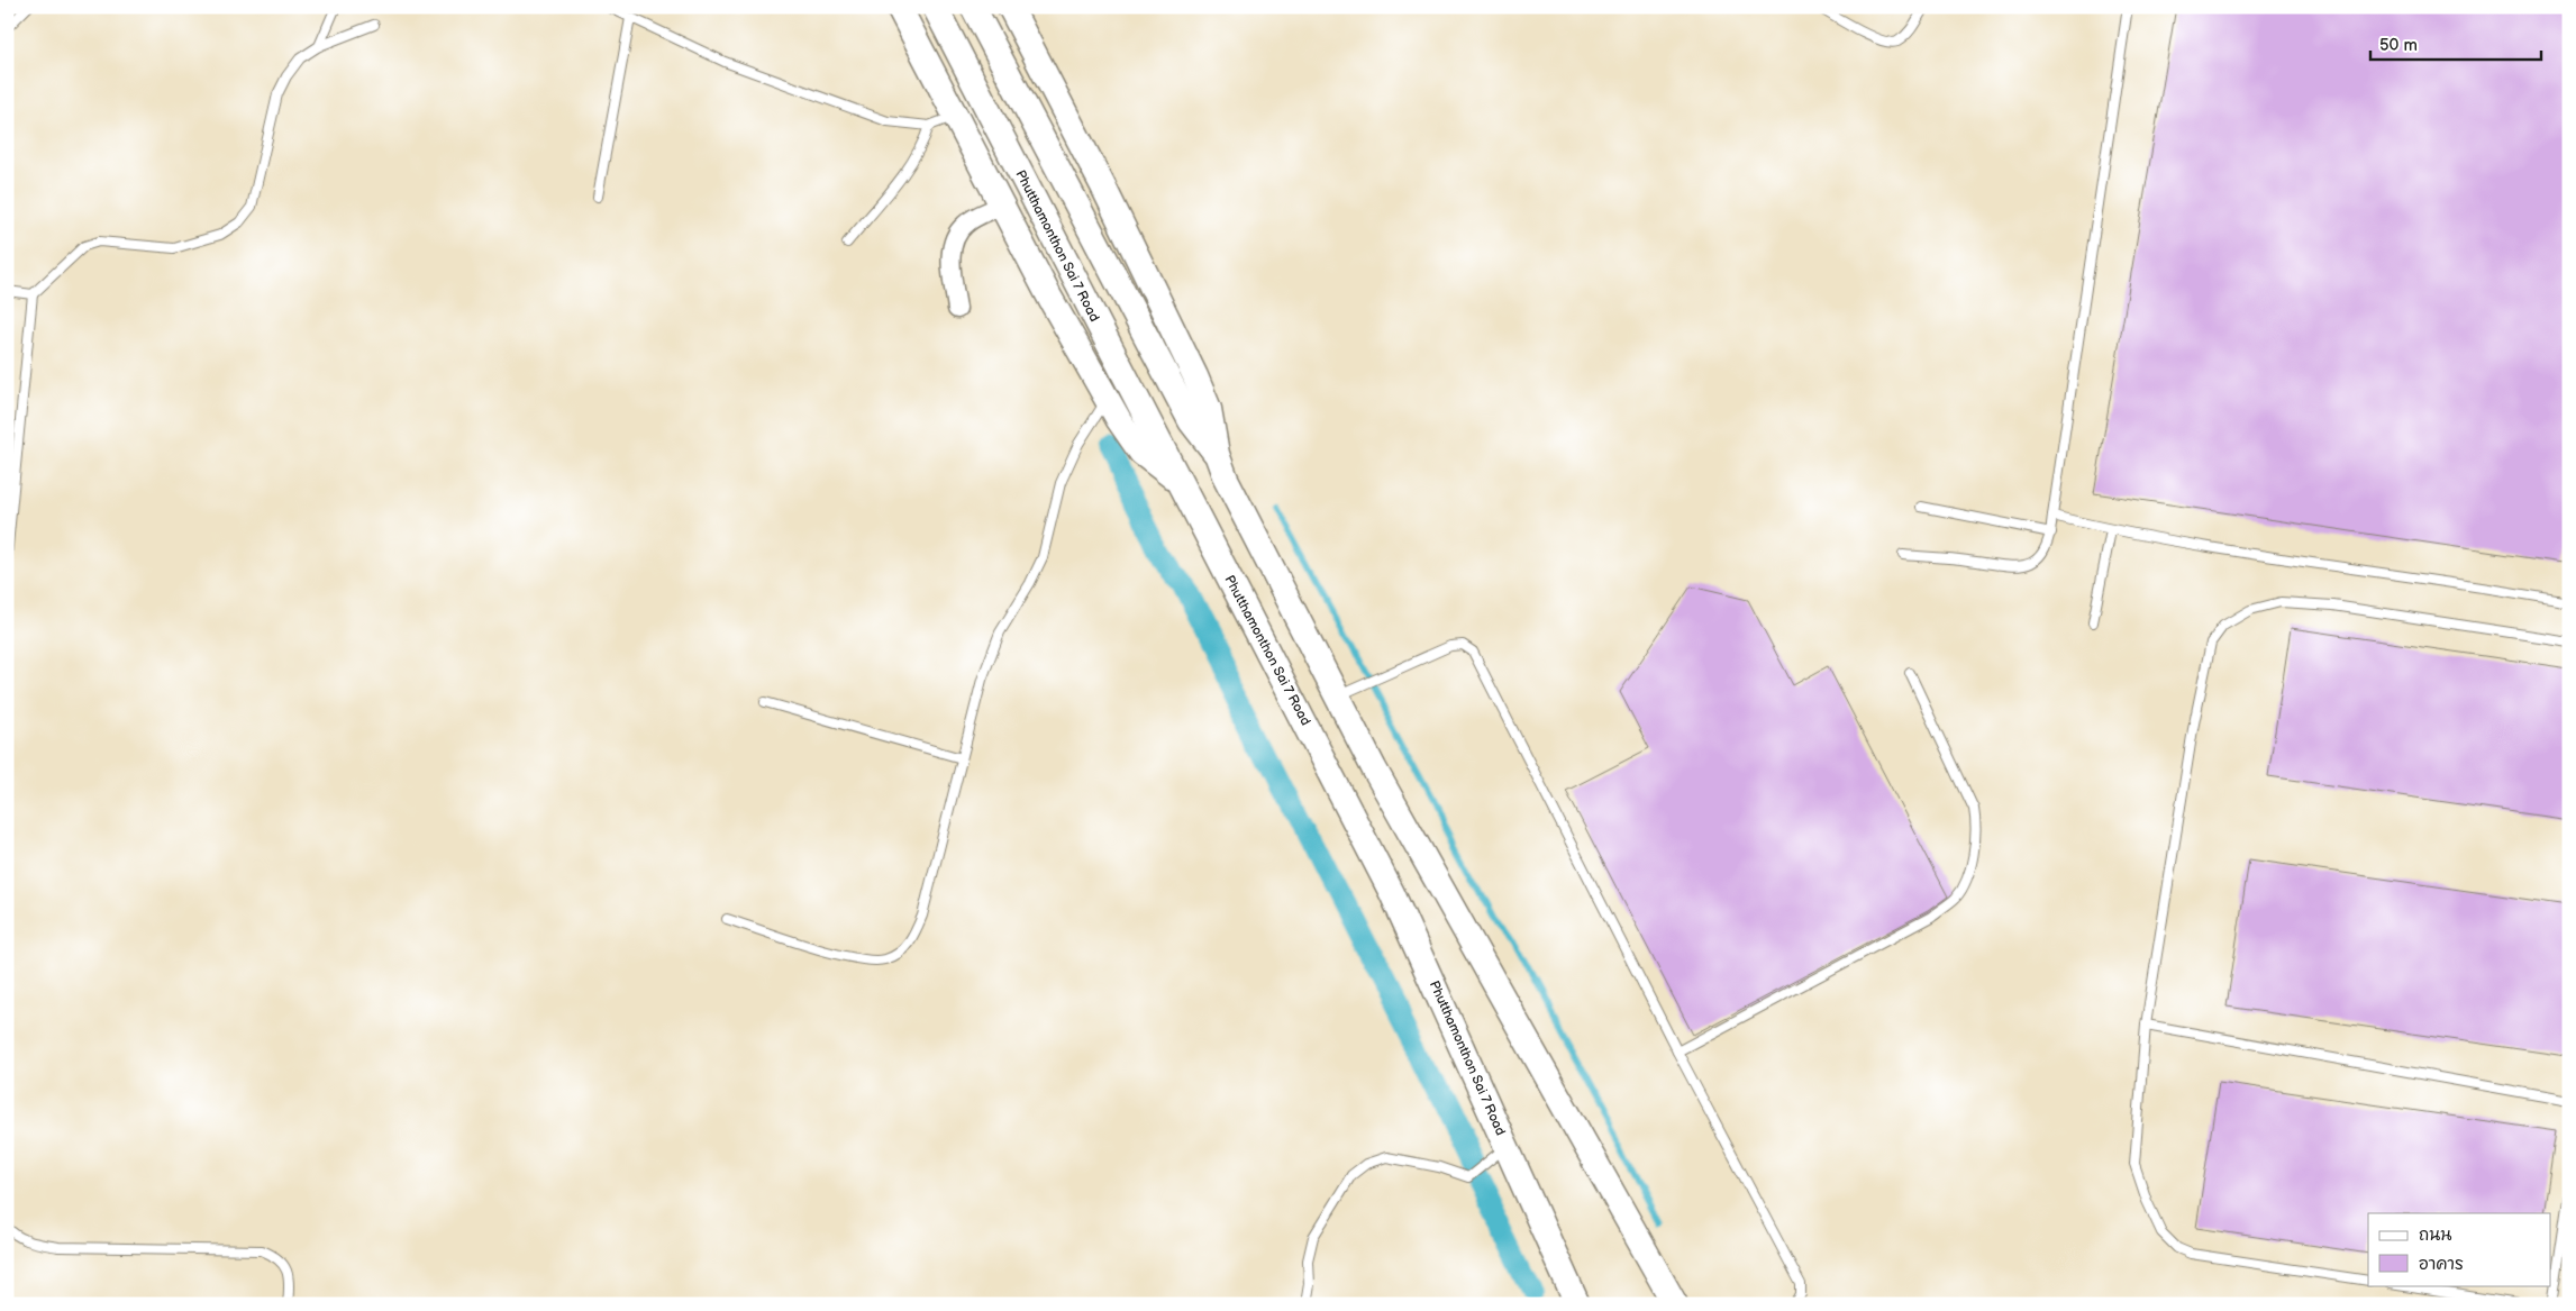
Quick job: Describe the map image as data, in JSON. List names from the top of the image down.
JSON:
{
  "streets": {
    "main road": ["Phutthamonthon Sai 7 Road"]
  },
  "legend": ["ถนน", "อาคาร"],
  "scale_bar": "50 m"
}
